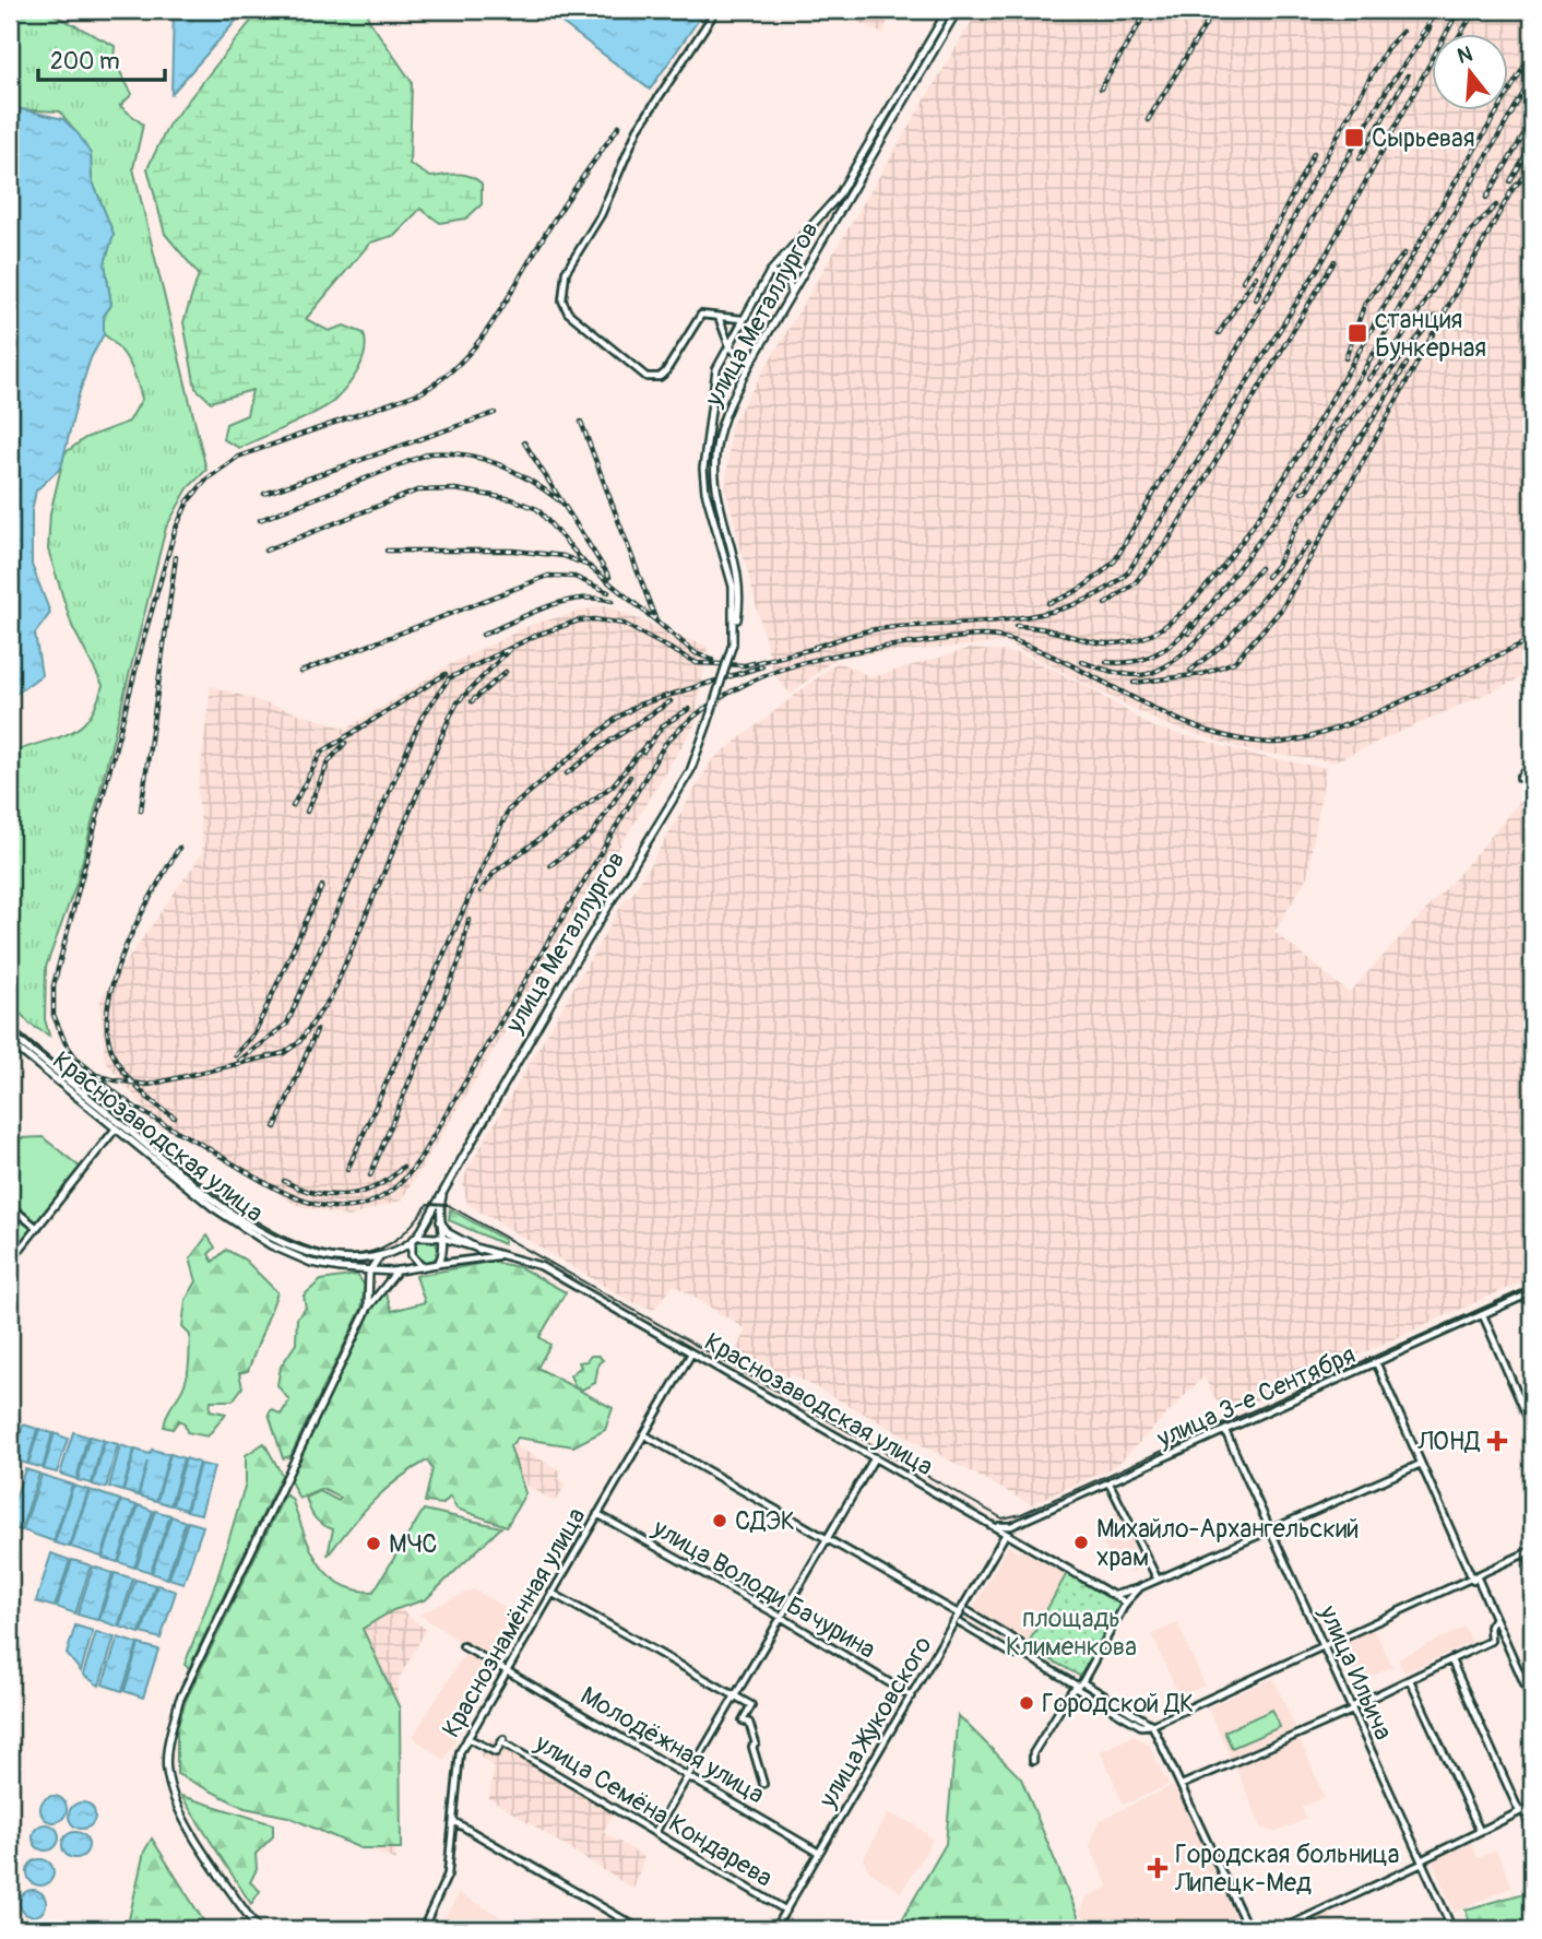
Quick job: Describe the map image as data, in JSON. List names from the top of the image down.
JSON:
{
  "streets": {
    "main road": ["улица Металлургов", "Краснозаводская улица"],
    "street": [
      "улица 3-е Сентября",
      "улица Володи Бачурина",
      "Краснознамённая улица",
      "улица Ильича",
      "улица Жуковского",
      "Молодёжная улица",
      "улица Семёна Кондарева"
    ]
  },
  "crossings": [
    ["улица Металлургов", "Краснозаводская улица"],
    ["Краснозаводская улица", "улица 3-е Сентября"],
    ["Краснозаводская улица", "Краснознамённая улица"],
    ["Краснозаводская улица", "улица Жуковского"],
    ["улица 3-е Сентября", "улица Ильича"],
    ["улица Володи Бачурина", "Краснознамённая улица"],
    ["улица Володи Бачурина", "улица Жуковского"],
    ["Краснознамённая улица", "Молодёжная улица"],
    ["Краснознамённая улица", "улица Семёна Кондарева"],
    ["улица Жуковского", "Молодёжная улица"],
    ["улица Жуковского", "улица Семёна Кондарева"]
  ],
  "parks": ["площадь Клименкова"],
  "places": {
    "transit": ["Сырьевая", "станция Бункерная"],
    "health": ["ЛОНД", "Городская больница Липецк-Мед"],
    "other": [
      "СДЭК",
      "Михайло-Архангельский храм",
      "МЧС",
      "Городской ДК"
    ]
  },
  "scale_bar": "200 m",
  "north": "top"
}
